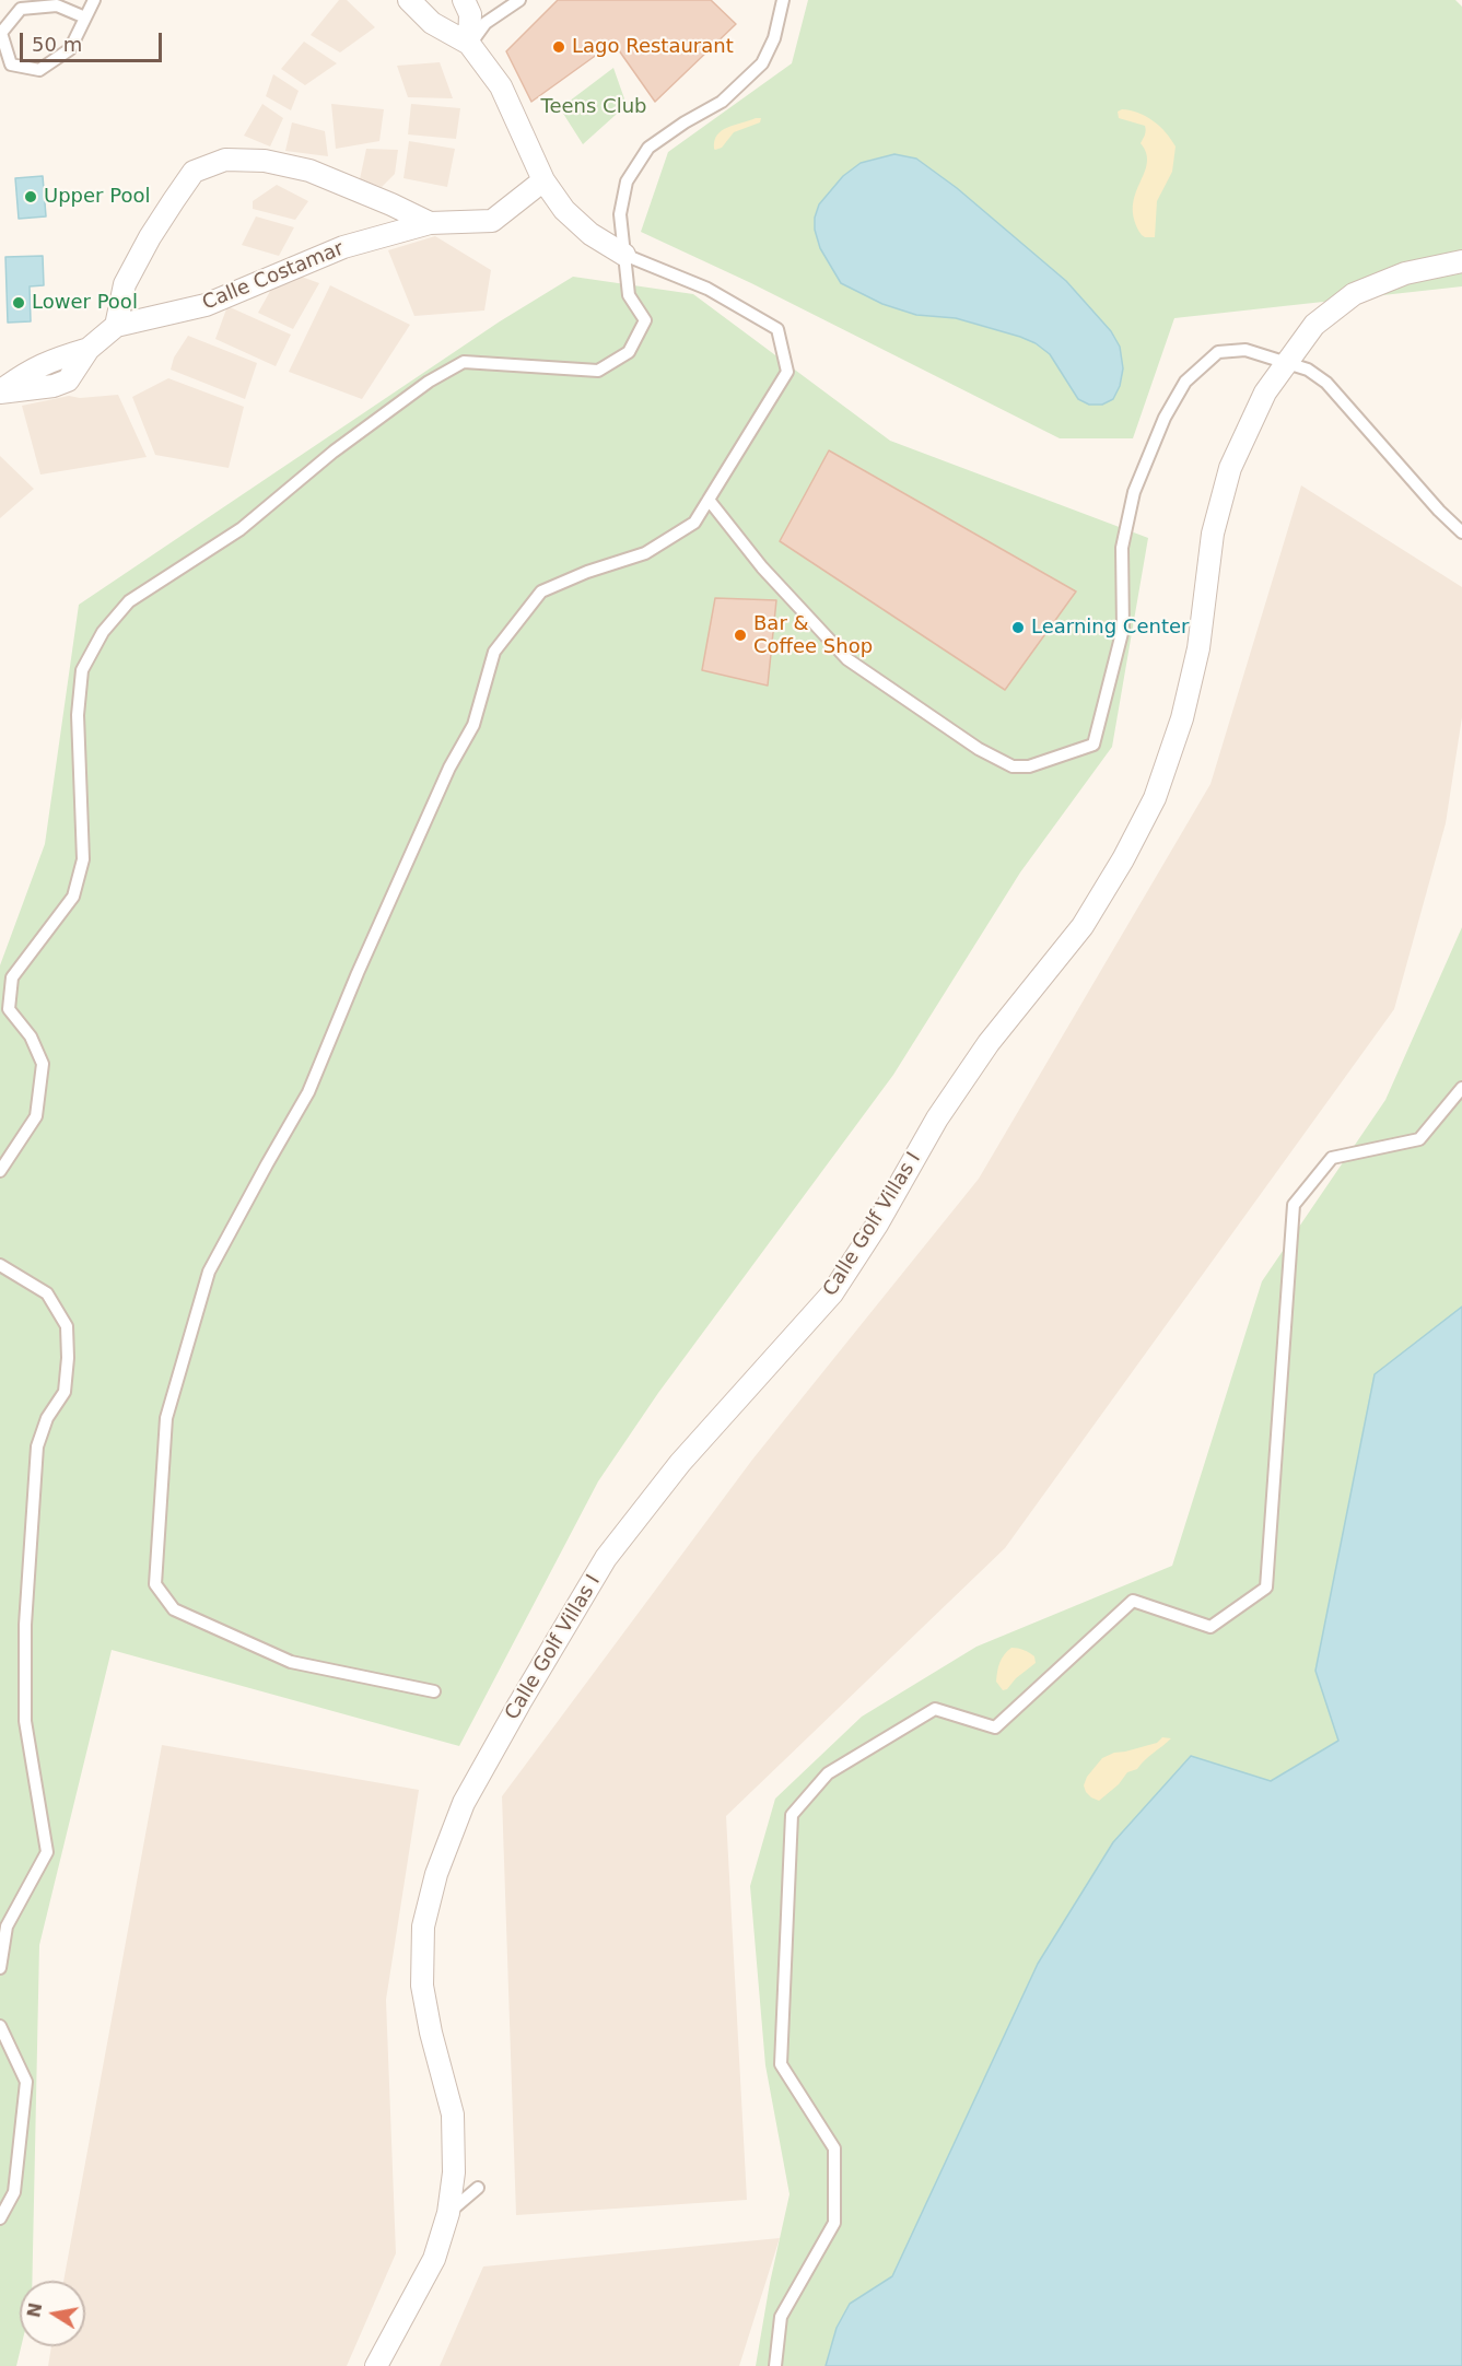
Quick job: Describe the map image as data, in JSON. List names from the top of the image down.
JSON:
{
  "streets": {
    "street": ["Calle Costamar", "Calle Golf Villas I"]
  },
  "parks": ["Teens Club"],
  "places": [
    "Lago Restaurant",
    "Upper Pool",
    "Lower Pool",
    "Learning Center",
    "Bar & Coffee Shop"
  ],
  "scale_bar": "50 m",
  "north": "left"
}
